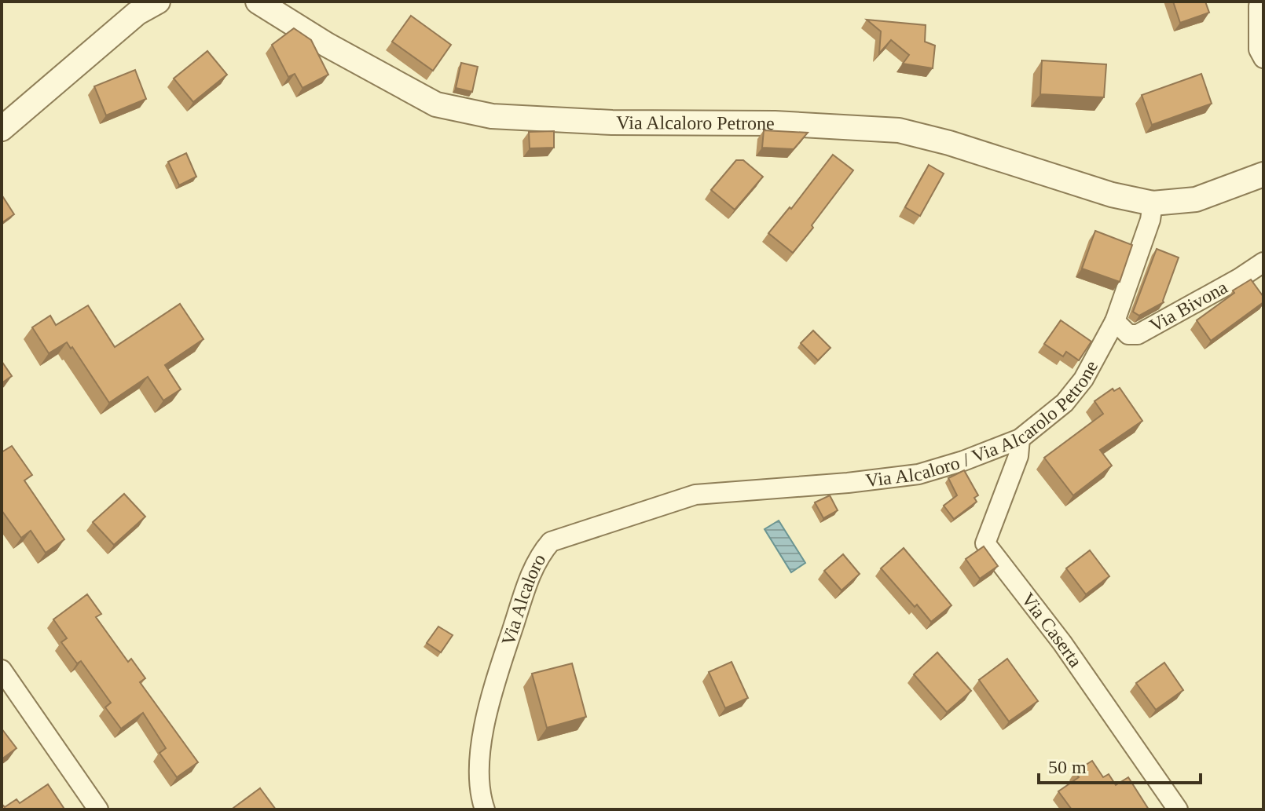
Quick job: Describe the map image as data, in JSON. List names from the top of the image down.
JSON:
{
  "streets": {
    "street": [
      "Via Alcaloro Petrone",
      "Via Bivona",
      "Via Alcaloro / Via Alcarolo Petrone",
      "Via Alcaloro",
      "Via Caserta"
    ]
  },
  "crossings": [
    ["Via Alcaloro Petrone", "Via Alcaloro / Via Alcarolo Petrone"],
    ["Via Bivona", "Via Alcaloro / Via Alcarolo Petrone"],
    ["Via Alcaloro / Via Alcarolo Petrone", "Via Alcaloro"],
    ["Via Alcaloro / Via Alcarolo Petrone", "Via Caserta"]
  ],
  "scale_bar": "50 m"
}
